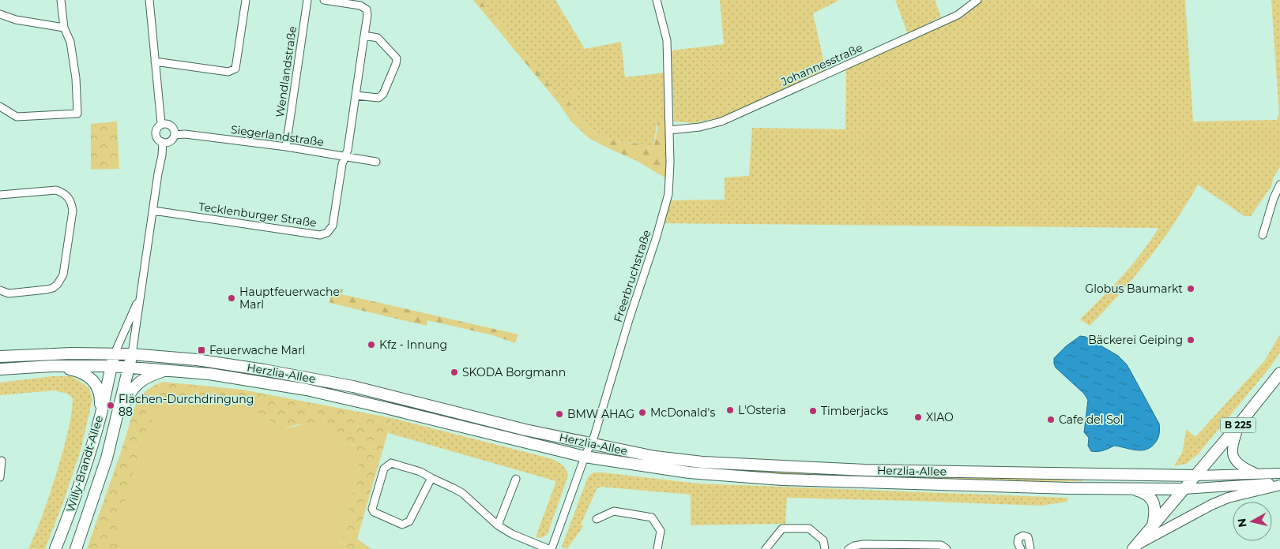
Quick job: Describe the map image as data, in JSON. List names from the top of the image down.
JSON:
{
  "streets": {
    "main road": ["Herzlia-Allee", "B 225", "Willy-Brandt-Allee"],
    "street": [
      "Johannesstraße",
      "Wendlandstraße",
      "Siegerlandstraße",
      "Tecklenburger Straße",
      "Freerbruchstraße"
    ]
  },
  "crossings": [
    ["Johannesstraße", "Freerbruchstraße"],
    ["Wendlandstraße", "Siegerlandstraße"],
    ["Siegerlandstraße", "Tecklenburger Straße"],
    ["Freerbruchstraße", "Herzlia-Allee"],
    ["Herzlia-Allee", "B 225"],
    ["Herzlia-Allee", "Willy-Brandt-Allee"]
  ],
  "places": {
    "other": [
      "Globus Baumarkt",
      "Hauptfeuerwache Marl",
      "Bäckerei Geiping",
      "Kfz - Innung",
      "SKODA Borgmann",
      "Flächen-Durchdringung 88",
      "L'Osteria",
      "Timberjacks",
      "McDonald's",
      "BMW AHAG",
      "XIAO",
      "Cafe del Sol"
    ],
    "transit": ["Feuerwache Marl"]
  },
  "north": "left"
}
